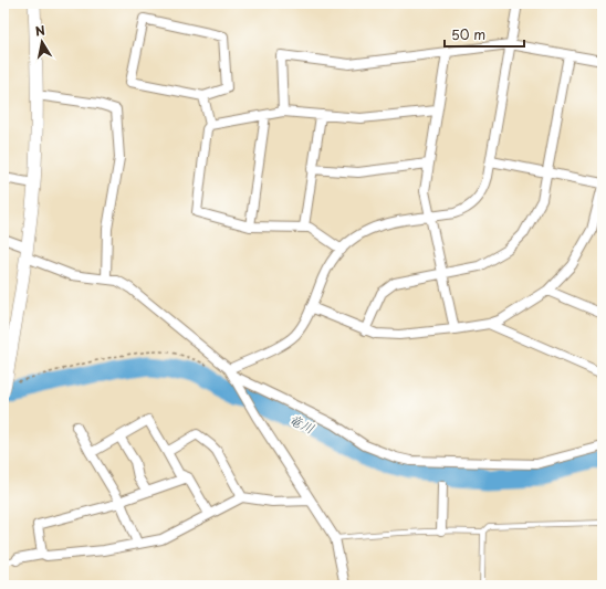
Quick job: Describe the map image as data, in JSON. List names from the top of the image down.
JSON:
{
  "water": ["竜川"],
  "scale_bar": "50 m",
  "north": "top"
}
